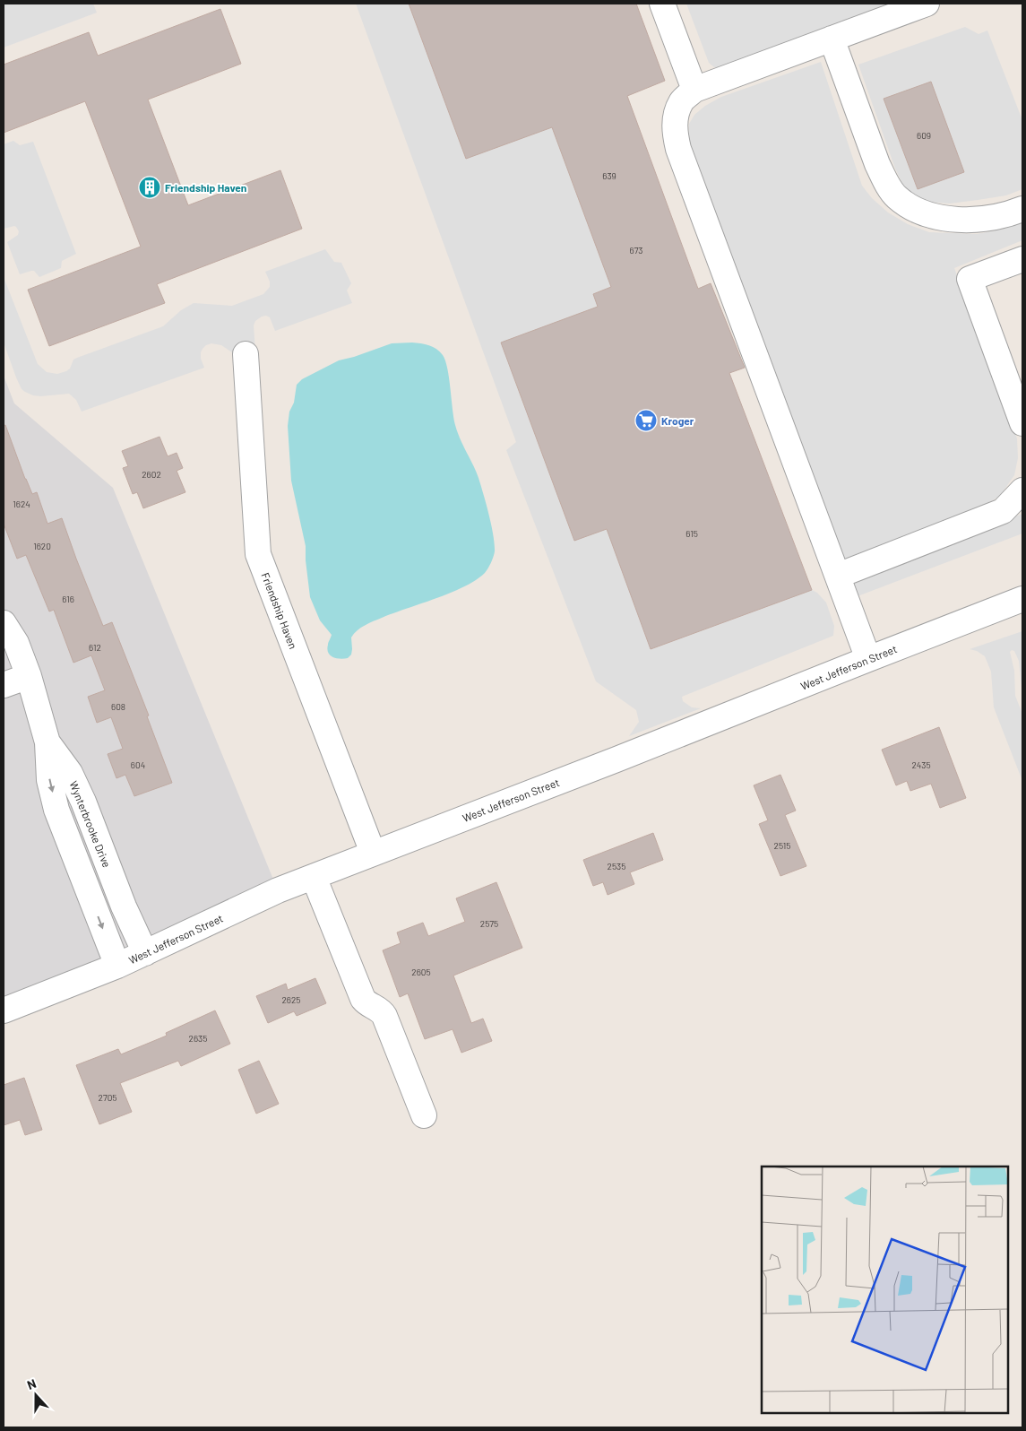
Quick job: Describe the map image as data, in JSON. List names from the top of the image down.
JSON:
{
  "streets": {
    "street": ["Friendship Haven", "West Jefferson Street", "Wynterbrooke Drive"]
  },
  "crossings": [
    ["Friendship Haven", "West Jefferson Street"],
    ["West Jefferson Street", "Wynterbrooke Drive"]
  ],
  "places": {
    "building": ["Friendship Haven"],
    "supermarket": ["Kroger"]
  },
  "house_numbers": [
    "609",
    "639",
    "673",
    "2602",
    "1624",
    "615",
    "1620",
    "616",
    "612",
    "608",
    "604",
    "2435",
    "2515",
    "2535",
    "2575",
    "2605",
    "2625",
    "2635",
    "2705"
  ],
  "north": "top"
}
